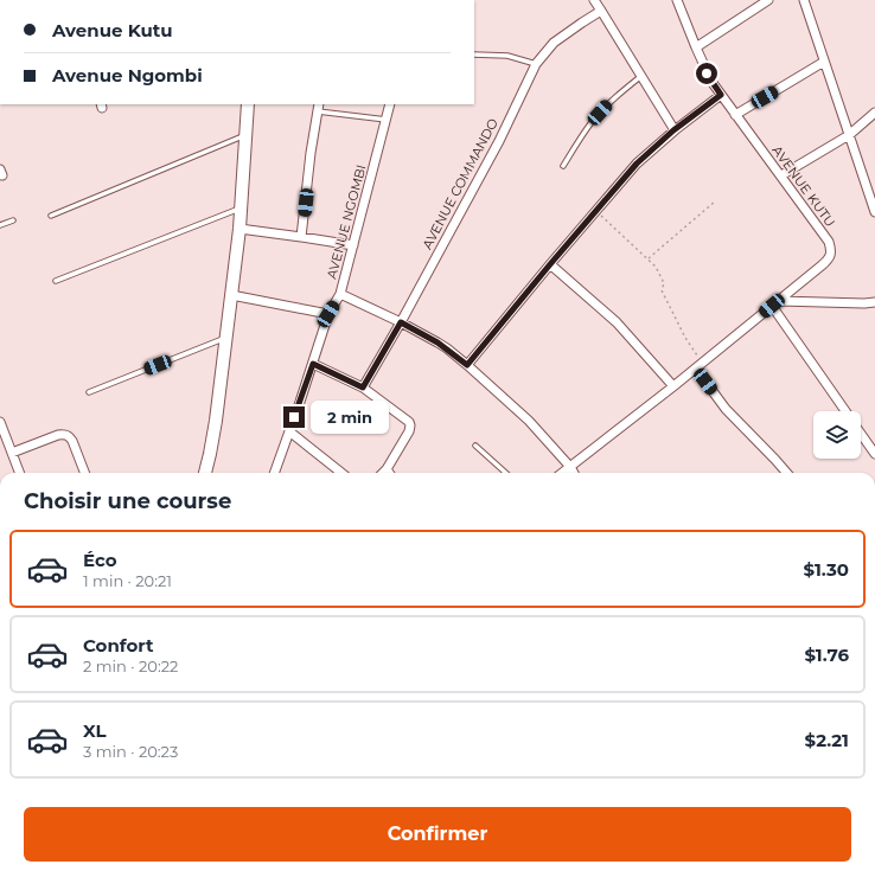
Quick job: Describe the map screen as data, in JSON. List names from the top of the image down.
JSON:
{
  "streets": {
    "street": ["AVENUE COMMANDO", "AVENUE KUTU", "AVENUE NGOMBI"]
  },
  "page": {
    "banner": ["Avenue Kutu", "Avenue Ngombi"],
    "bubble": "2 min",
    "heading": "Choisir une course",
    "list": [
      {
        "name": "Éco",
        "note": "1 min · 20:21",
        "value": "$1.30"
      },
      {
        "name": "Confort",
        "note": "2 min · 20:22",
        "value": "$1.76"
      },
      {
        "name": "XL",
        "note": "3 min · 20:23",
        "value": "$2.21"
      }
    ],
    "buttons": "Confirmer"
  }
}
